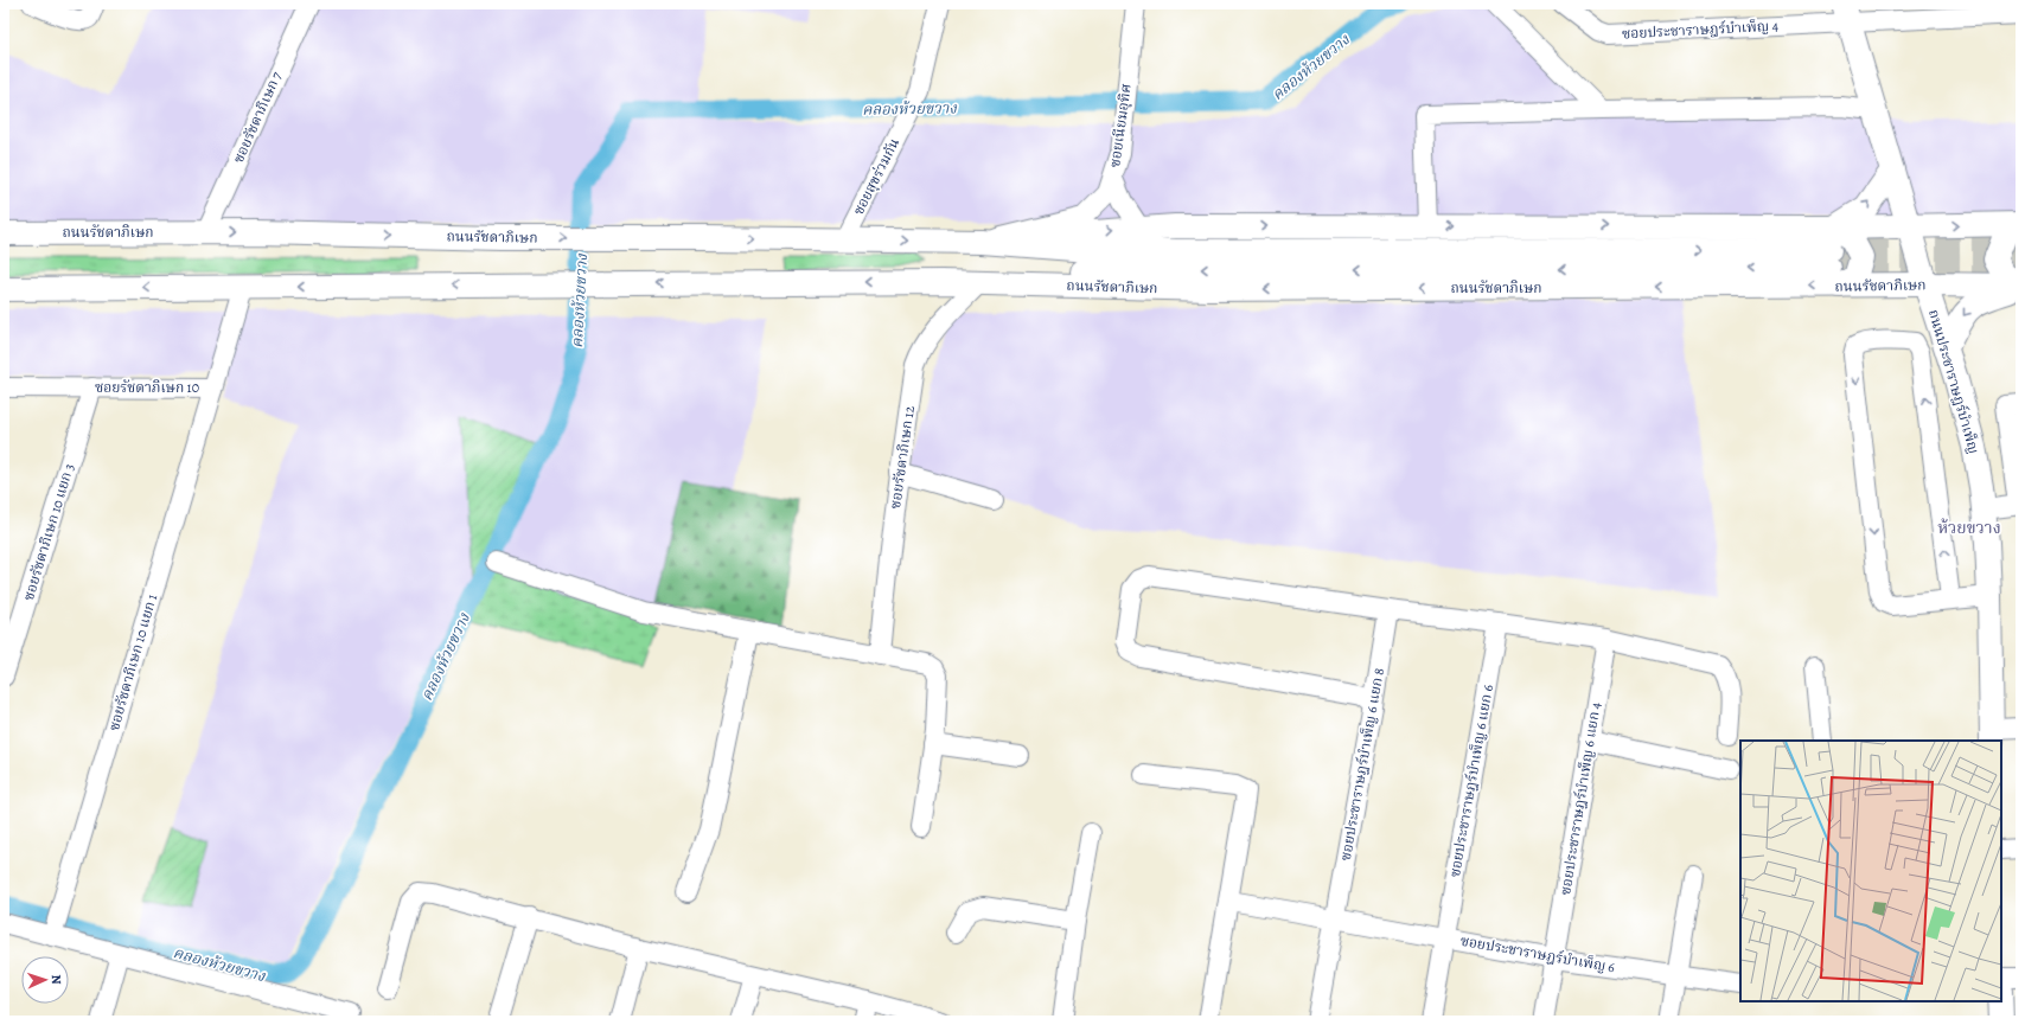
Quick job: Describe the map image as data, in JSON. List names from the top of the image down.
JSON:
{
  "streets": {
    "main road": ["ถนนรัชดาภิเษก", "ถนนประชาราษฎร์บำเพ็ญ"],
    "street": [
      "ซอยประชาราษฎร์บำเพ็ญ 4",
      "ซอยรัชดาภิเษก 7",
      "ซอยเนียมอุทิศ",
      "ซอยสุขร่วมกัน",
      "ซอยรัชดาภิเษก 10",
      "ซอยรัชดาภิเษก 12",
      "ซอยรัชดาภิเษก 10 แยก 3",
      "ซอยรัชดาภิเษก 10 แยก 1",
      "ซอยประชาราษฎร์บำเพ็ญ 6 แยก 8",
      "ซอยประชาราษฎร์บำเพ็ญ 6 แยก 6",
      "ซอยประชาราษฎร์บำเพ็ญ 6 แยก 4",
      "ซอยประชาราษฎร์บำเพ็ญ 6"
    ]
  },
  "crossings": [
    ["ซอยประชาราษฎร์บำเพ็ญ 4", "ถนนประชาราษฎร์บำเพ็ญ"],
    ["ซอยรัชดาภิเษก 7", "ถนนรัชดาภิเษก"],
    ["ซอยเนียมอุทิศ", "ถนนรัชดาภิเษก"],
    ["ซอยสุขร่วมกัน", "ถนนรัชดาภิเษก"],
    ["ถนนรัชดาภิเษก", "ถนนประชาราษฎร์บำเพ็ญ"],
    ["ถนนรัชดาภิเษก", "ซอยรัชดาภิเษก 10"],
    ["ถนนรัชดาภิเษก", "ซอยรัชดาภิเษก 12"],
    ["ซอยรัชดาภิเษก 10", "ซอยรัชดาภิเษก 10 แยก 3"],
    ["ซอยรัชดาภิเษก 10", "ซอยรัชดาภิเษก 10 แยก 1"],
    ["ซอยประชาราษฎร์บำเพ็ญ 6 แยก 8", "ซอยประชาราษฎร์บำเพ็ญ 6"],
    ["ซอยประชาราษฎร์บำเพ็ญ 6 แยก 6", "ซอยประชาราษฎร์บำเพ็ญ 6"],
    ["ซอยประชาราษฎร์บำเพ็ญ 6 แยก 4", "ซอยประชาราษฎร์บำเพ็ญ 6"]
  ],
  "districts": ["ห้วยขวาง"],
  "water": ["คลองห้วยขวาง"],
  "north": "right"
}
